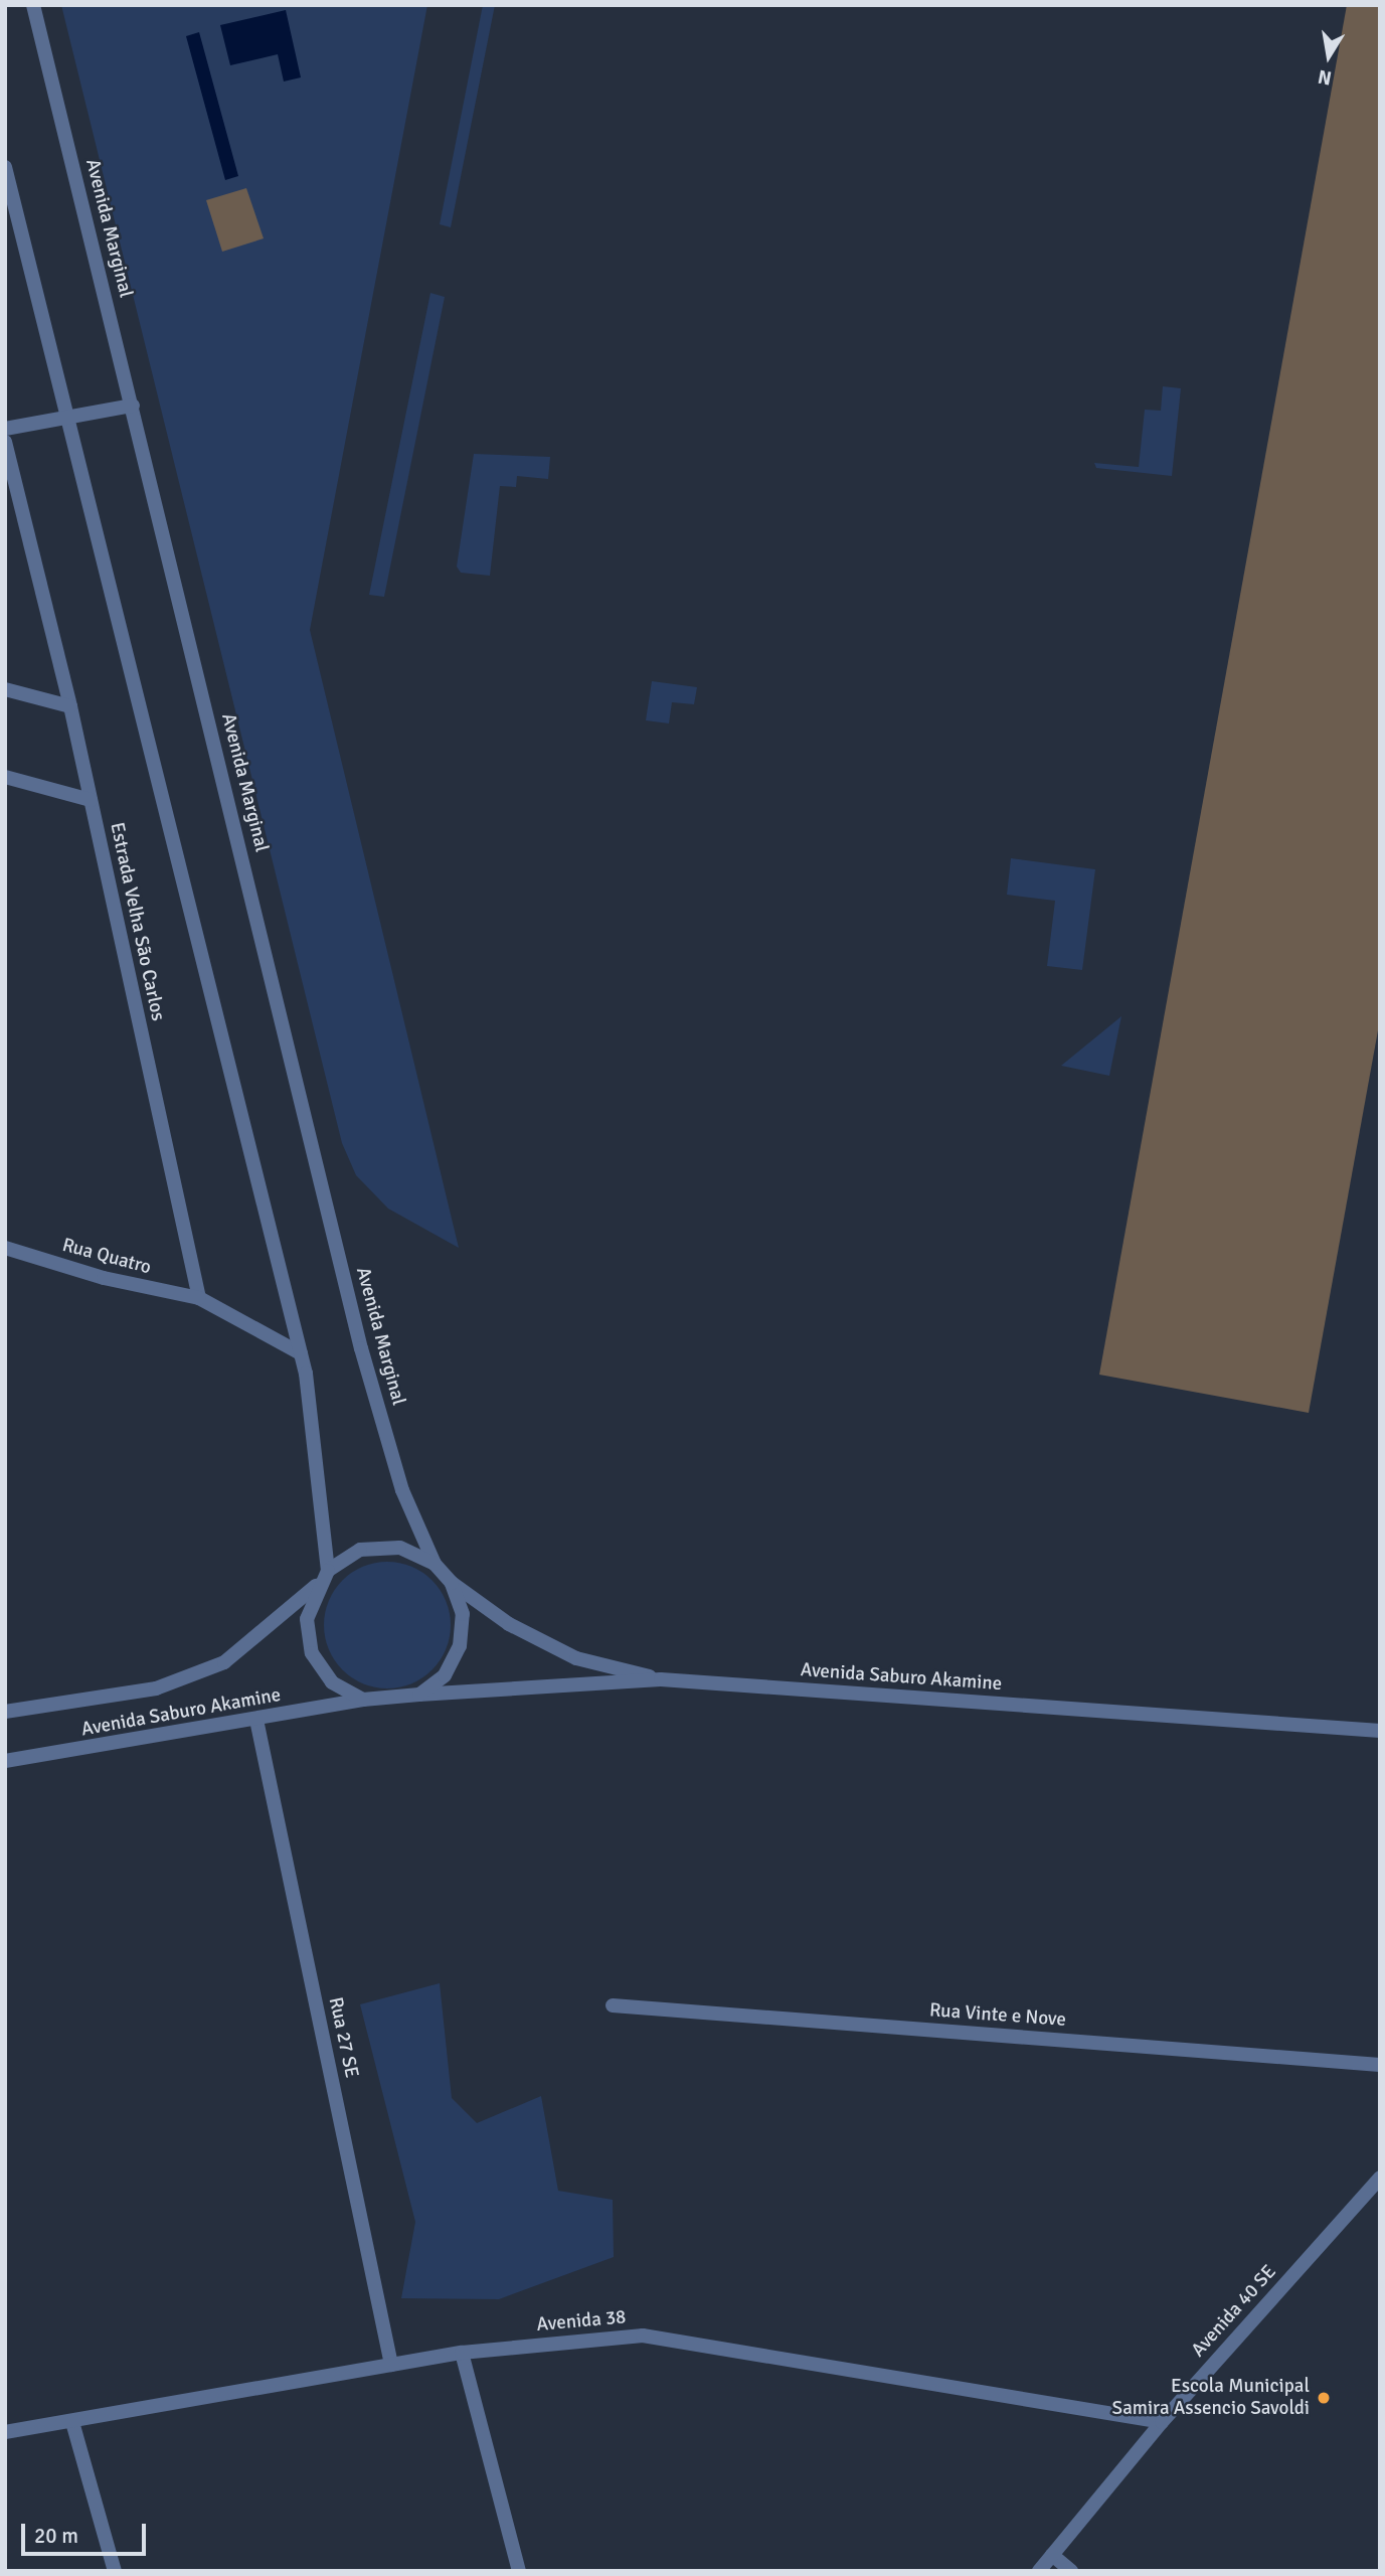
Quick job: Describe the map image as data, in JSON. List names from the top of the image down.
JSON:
{
  "streets": {
    "street": [
      "Avenida Marginal",
      "Estrada Velha São Carlos",
      "Rua Quatro",
      "Avenida Saburo Akamine",
      "Rua Vinte e Nove",
      "Rua 27 SE",
      "Avenida 40 SE",
      "Avenida 38"
    ]
  },
  "crossings": [
    ["Avenida Marginal", "Avenida Saburo Akamine"],
    ["Estrada Velha São Carlos", "Rua Quatro"],
    ["Avenida Saburo Akamine", "Rua 27 SE"],
    ["Rua 27 SE", "Avenida 38"],
    ["Avenida 40 SE", "Avenida 38"]
  ],
  "places": ["Escola Municipal Samira Assencio Savoldi"],
  "scale_bar": "20 m",
  "north": "bottom"
}
